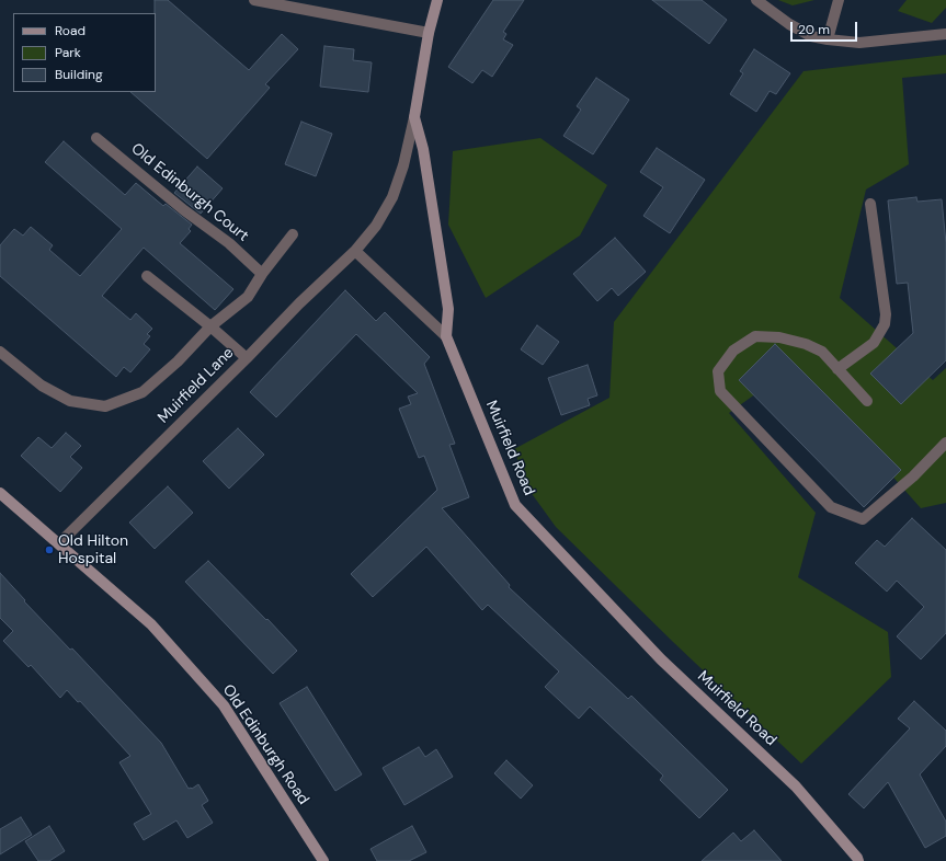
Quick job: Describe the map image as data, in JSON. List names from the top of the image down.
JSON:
{
  "streets": {
    "street": [
      "Old Edinburgh Court",
      "Muirfield Lane",
      "Muirfield Road",
      "Old Edinburgh Road"
    ]
  },
  "crossings": [
    ["Muirfield Lane", "Muirfield Road"],
    ["Muirfield Lane", "Old Edinburgh Road"]
  ],
  "places": ["Old Hilton Hospital"],
  "legend": ["Road", "Park", "Building"],
  "scale_bar": "20 m"
}
